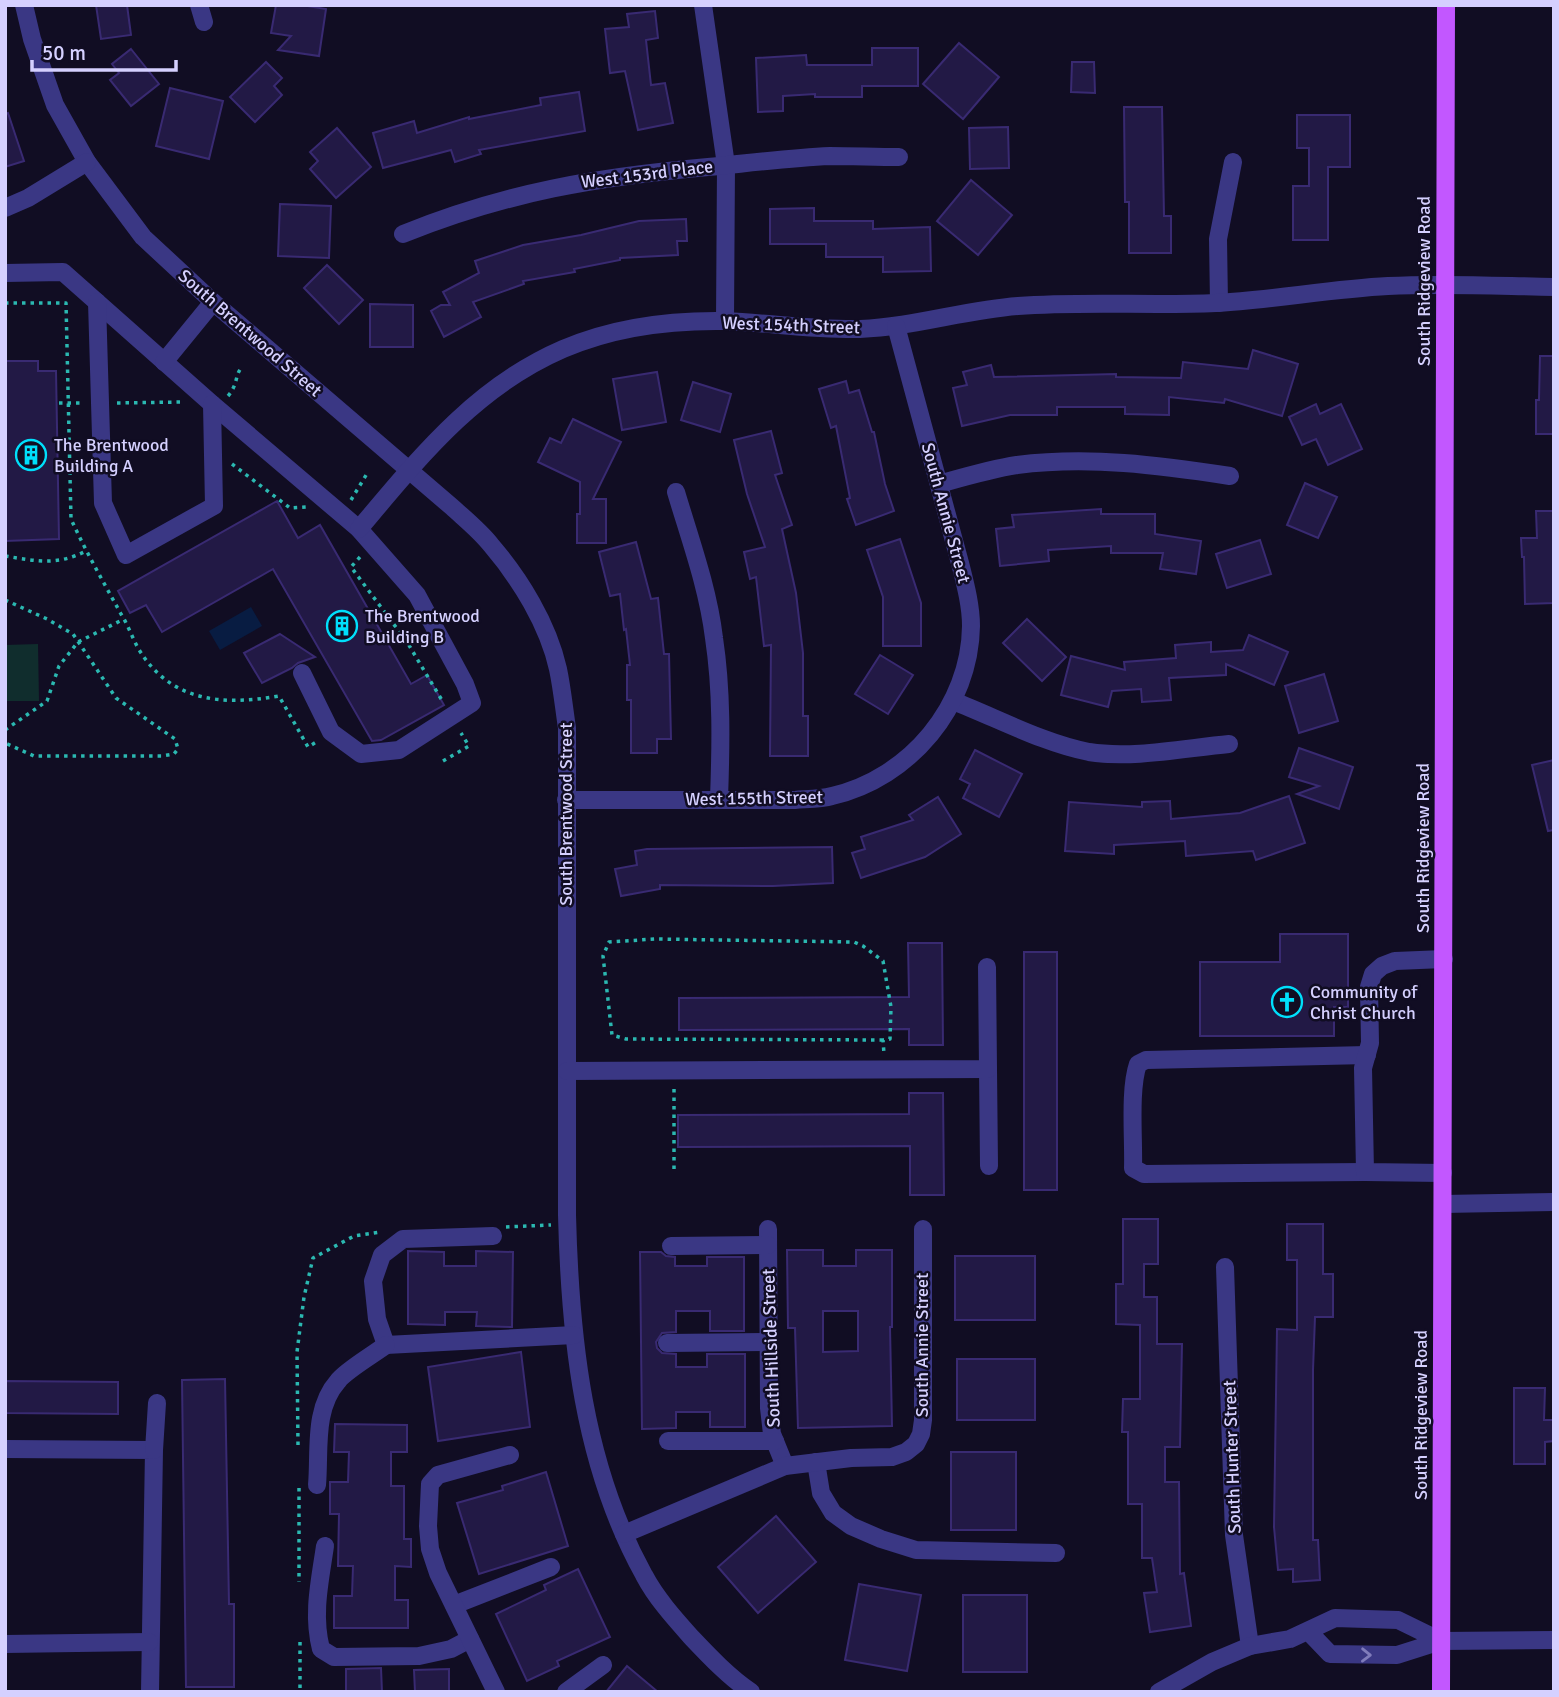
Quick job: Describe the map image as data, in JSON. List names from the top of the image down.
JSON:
{
  "streets": {
    "main road": ["South Ridgeview Road"],
    "street": [
      "West 153rd Place",
      "West 154th Street",
      "South Brentwood Street",
      "South Annie Street",
      "West 155th Street",
      "South Hillside Street",
      "South Hunter Street"
    ]
  },
  "crossings": [
    ["South Ridgeview Road", "West 154th Street"],
    ["West 154th Street", "South Brentwood Street"],
    ["West 154th Street", "South Annie Street"],
    ["South Brentwood Street", "South Annie Street"],
    ["South Brentwood Street", "West 155th Street"],
    ["South Annie Street", "West 155th Street"],
    ["South Annie Street", "South Hillside Street"]
  ],
  "places": {
    "building": ["The Brentwood Building A", "The Brentwood Building B"],
    "church": ["Community of Christ Church"]
  },
  "scale_bar": "50 m"
}
